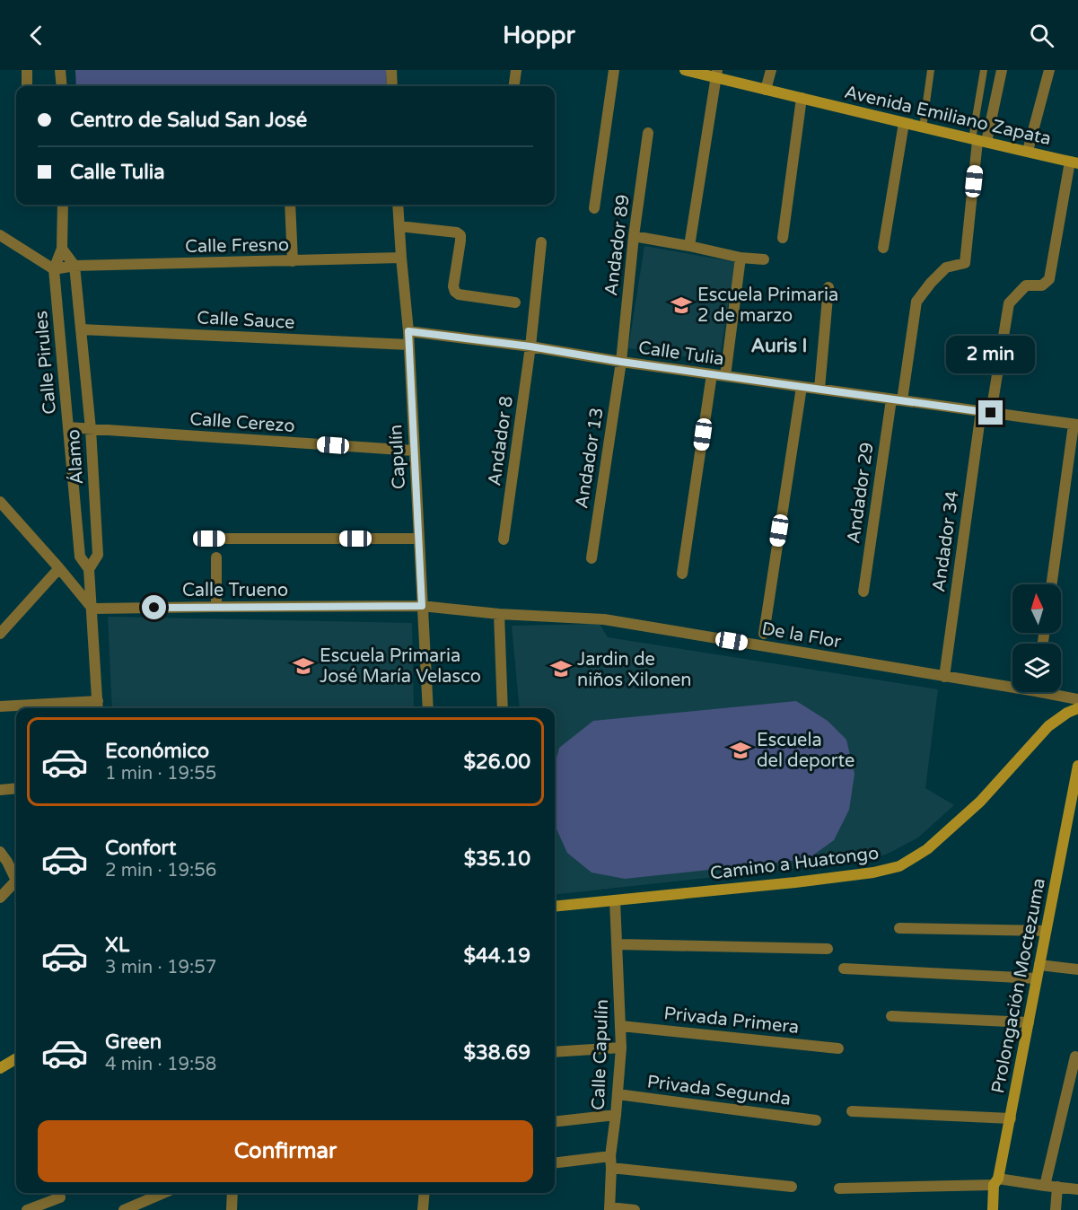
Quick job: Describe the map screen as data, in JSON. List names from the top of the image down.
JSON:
{
  "streets": {
    "main road": ["Avenida Emiliano Zapata", "Camino a Huatongo", "Prolongación Moctezuma"],
    "street": [
      "Calle Fresno",
      "Andador 89",
      "Calle Sauce",
      "Calle Tulia",
      "Calle Pirules",
      "Calle Cerezo",
      "Andador 8",
      "Álamo",
      "Capulín",
      "Andador 13",
      "Andador 29",
      "Andador 34",
      "Calle Trueno",
      "De la Flor",
      "Privada Primera",
      "Calle Capulín",
      "Privada Segunda"
    ]
  },
  "crossings": [
    ["Avenida Emiliano Zapata", "Andador 29"],
    ["Avenida Emiliano Zapata", "Andador 34"],
    ["Calle Fresno", "Calle Pirules"],
    ["Calle Fresno", "Álamo"],
    ["Calle Fresno", "Capulín"],
    ["Andador 89", "Calle Tulia"],
    ["Andador 89", "Andador 13"],
    ["Calle Sauce", "Álamo"],
    ["Calle Sauce", "Capulín"],
    ["Calle Tulia", "Andador 8"],
    ["Calle Tulia", "Capulín"],
    ["Calle Tulia", "Andador 13"],
    ["Calle Tulia", "Andador 29"],
    ["Calle Tulia", "Andador 34"],
    ["Calle Pirules", "Calle Cerezo"],
    ["Calle Pirules", "Álamo"],
    ["Calle Cerezo", "Álamo"],
    ["Calle Cerezo", "Capulín"],
    ["Álamo", "Calle Trueno"],
    ["Capulín", "Calle Trueno"],
    ["Capulín", "De la Flor"],
    ["Andador 34", "De la Flor"],
    ["Calle Trueno", "De la Flor"],
    ["Camino a Huatongo", "Calle Capulín"],
    ["Privada Primera", "Calle Capulín"],
    ["Calle Capulín", "Privada Segunda"]
  ],
  "districts": ["Auris I"],
  "places": {
    "school or university": [
      "Escuela Primaria 2 de marzo",
      "Escuela Primaria José María Velasco",
      "Jardin de niños Xilonen",
      "Escuela del deporte"
    ]
  },
  "north": "top",
  "page": {
    "header": "Hoppr",
    "banner": ["Centro de Salud San José", "Calle Tulia"],
    "bubble": "2 min",
    "list": [
      {
        "name": "Económico",
        "note": "1 min · 19:55",
        "value": "$26.00"
      },
      {
        "name": "Confort",
        "note": "2 min · 19:56",
        "value": "$35.10"
      },
      {
        "name": "XL",
        "note": "3 min · 19:57",
        "value": "$44.19"
      },
      {
        "name": "Green",
        "note": "4 min · 19:58",
        "value": "$38.69"
      }
    ],
    "buttons": "Confirmar"
  }
}
